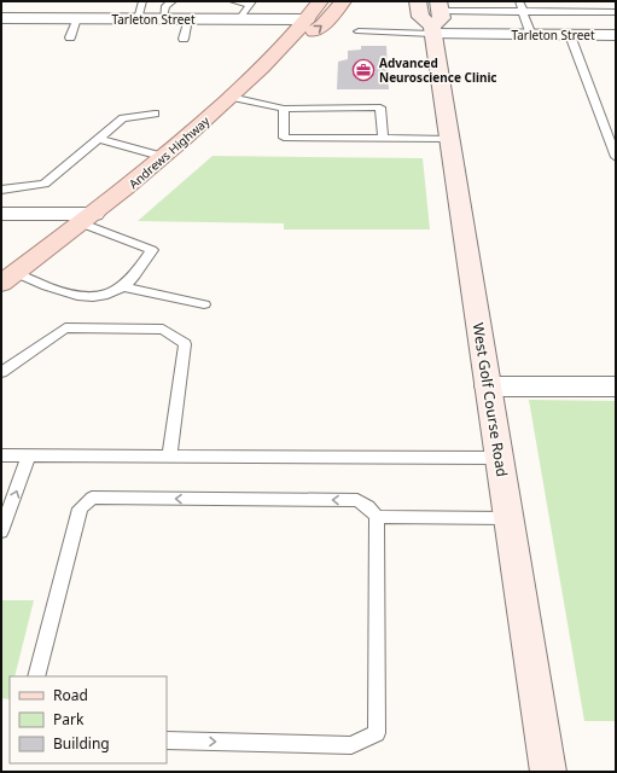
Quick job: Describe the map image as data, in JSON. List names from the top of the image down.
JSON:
{
  "streets": {
    "main road": ["Andrews Highway", "West Golf Course Road"],
    "street": ["Tarleton Street"]
  },
  "crossings": [
    ["Tarleton Street", "Andrews Highway"],
    ["Tarleton Street", "West Golf Course Road"]
  ],
  "places": {
    "office": ["Advanced Neuroscience Clinic"]
  },
  "legend": ["Road", "Park", "Building"]
}
